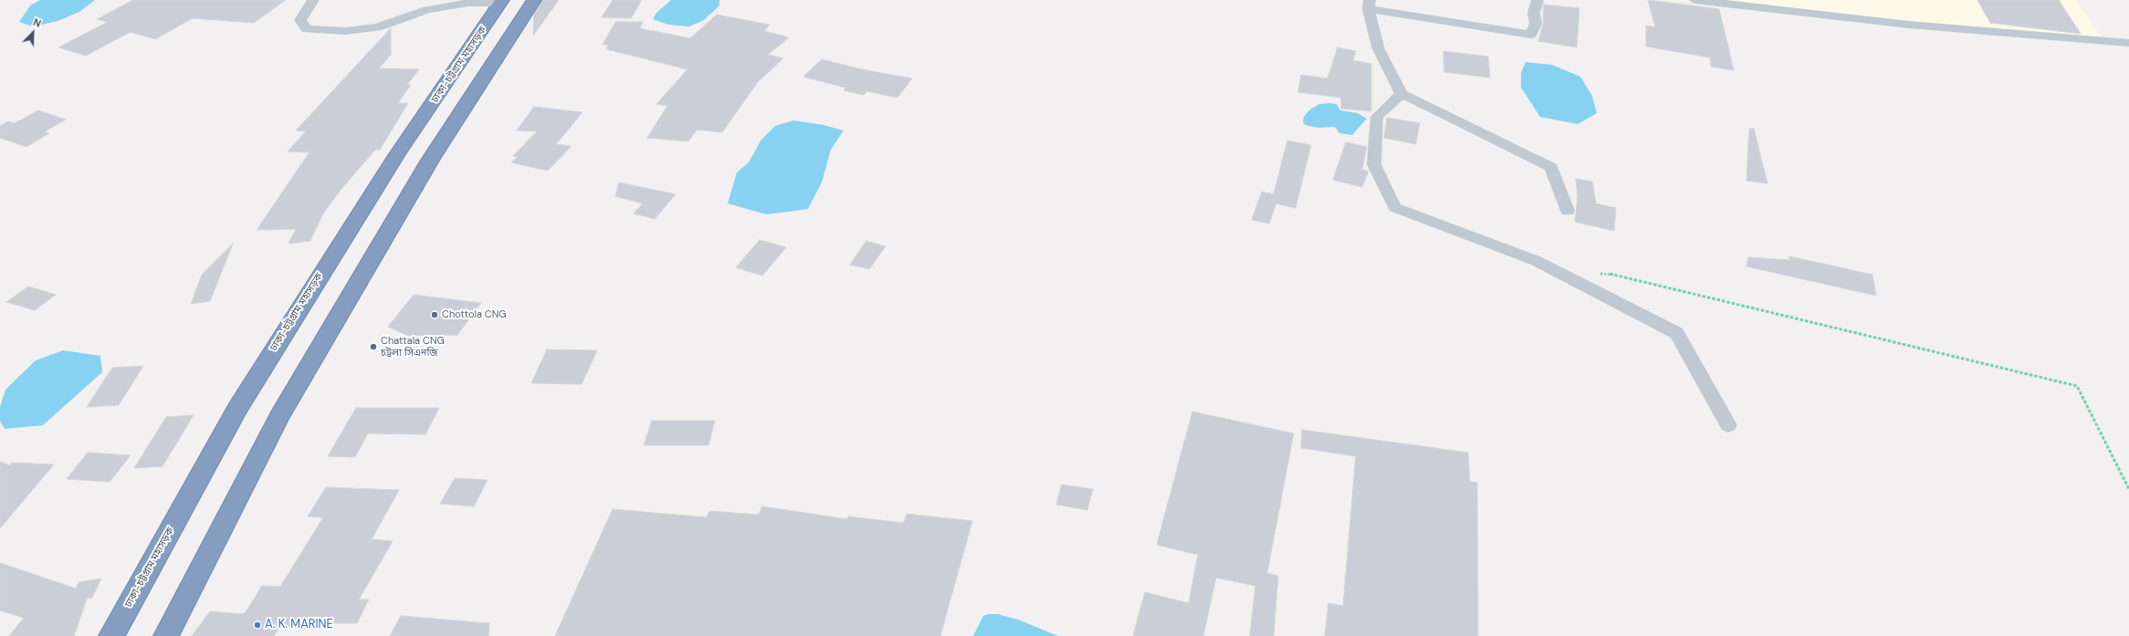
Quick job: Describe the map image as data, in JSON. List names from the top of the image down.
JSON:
{
  "streets": {
    "highway": ["ঢাকা-চট্টগ্রাম মহাসড়ক"]
  },
  "places": ["Chottola CNG", "Chattala CNG চট্টলা সিএনজি", "A. K. MARINE"],
  "north": "top right"
}
